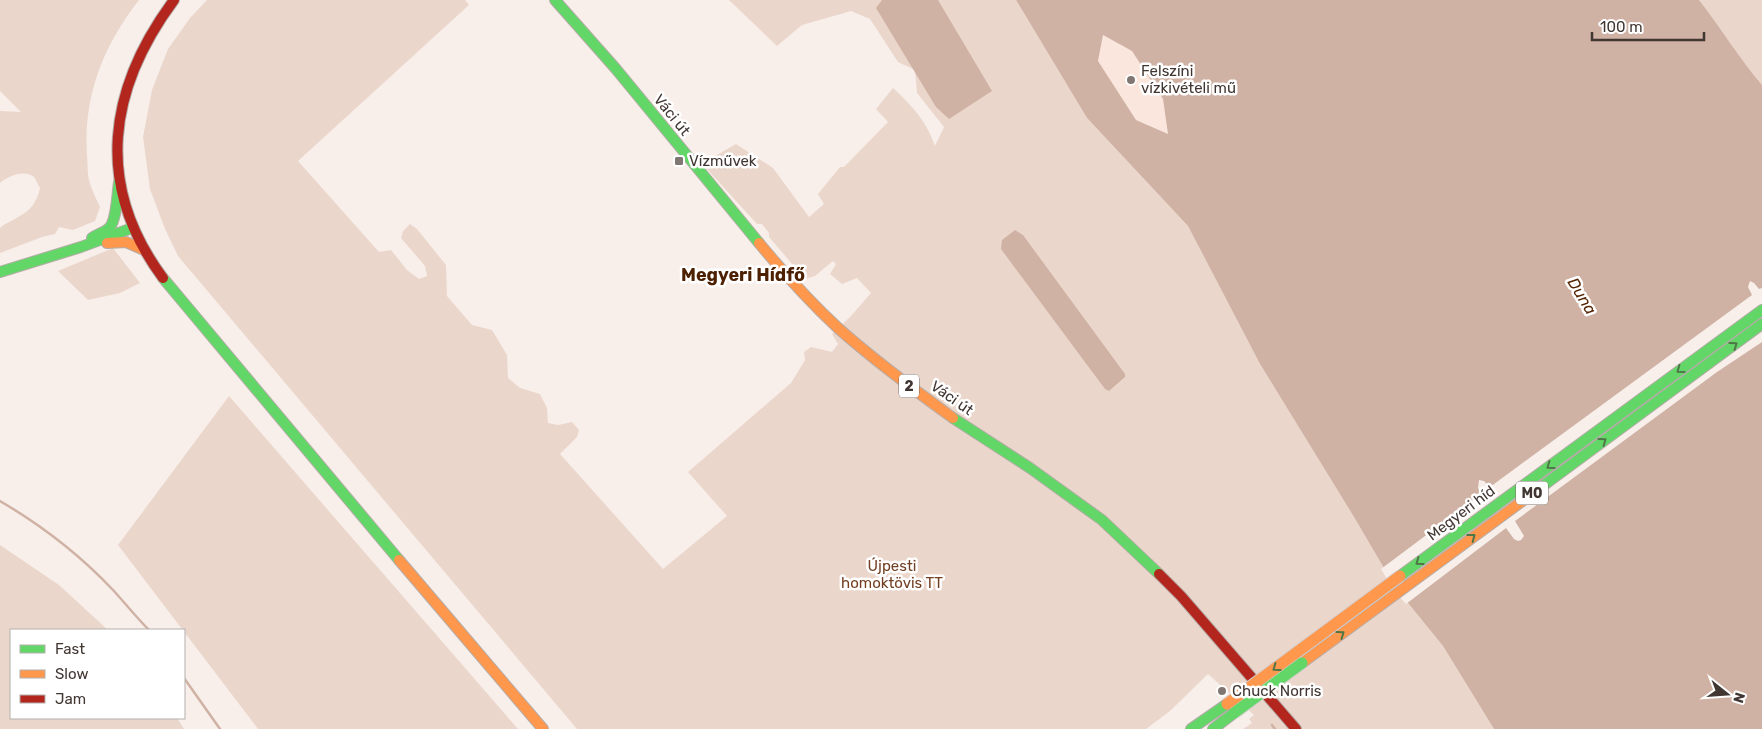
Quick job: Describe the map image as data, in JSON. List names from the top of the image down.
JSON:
{
  "streets": {
    "main road": [
      "Váci út",
      "2",
      "M0",
      "Megyeri híd"
    ]
  },
  "crossings": [
    ["M0", "Megyeri híd"]
  ],
  "districts": ["Megyeri Hídfő"],
  "water": ["Duna"],
  "parks": ["Újpesti homoktövis TT"],
  "places": {
    "other": ["Felszíni vízkivételi mű", "Chuck Norris"],
    "transit": ["Vízművek"]
  },
  "legend": ["Fast", "Slow", "Jam"],
  "scale_bar": "100 m",
  "north": "right"
}
